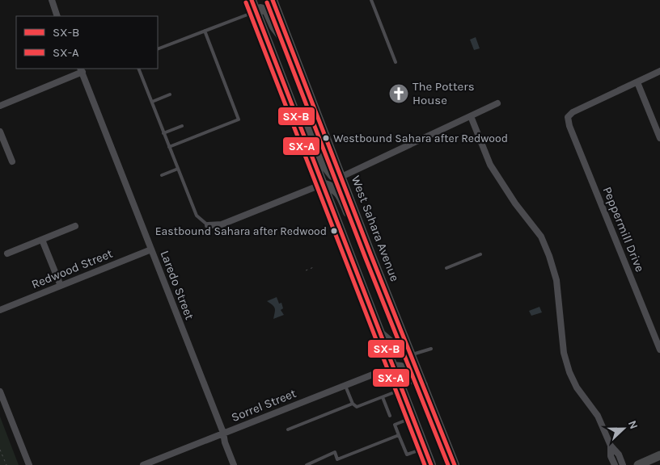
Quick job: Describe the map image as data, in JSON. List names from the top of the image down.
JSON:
{
  "streets": {
    "main road": ["West Sahara Avenue"],
    "street": [
      "Peppermill Drive",
      "Redwood Street",
      "Laredo Street",
      "Sorrel Street"
    ]
  },
  "crossings": [
    ["Redwood Street", "Laredo Street"],
    ["Laredo Street", "Sorrel Street"]
  ],
  "places": {
    "church": ["The Potters House"],
    "other": ["Westbound Sahara after Redwood", "Eastbound Sahara after Redwood"]
  },
  "lines": ["transit line SX-B", "transit line SX-A"],
  "legend": ["SX-B", "SX-A"],
  "north": "right"
}
